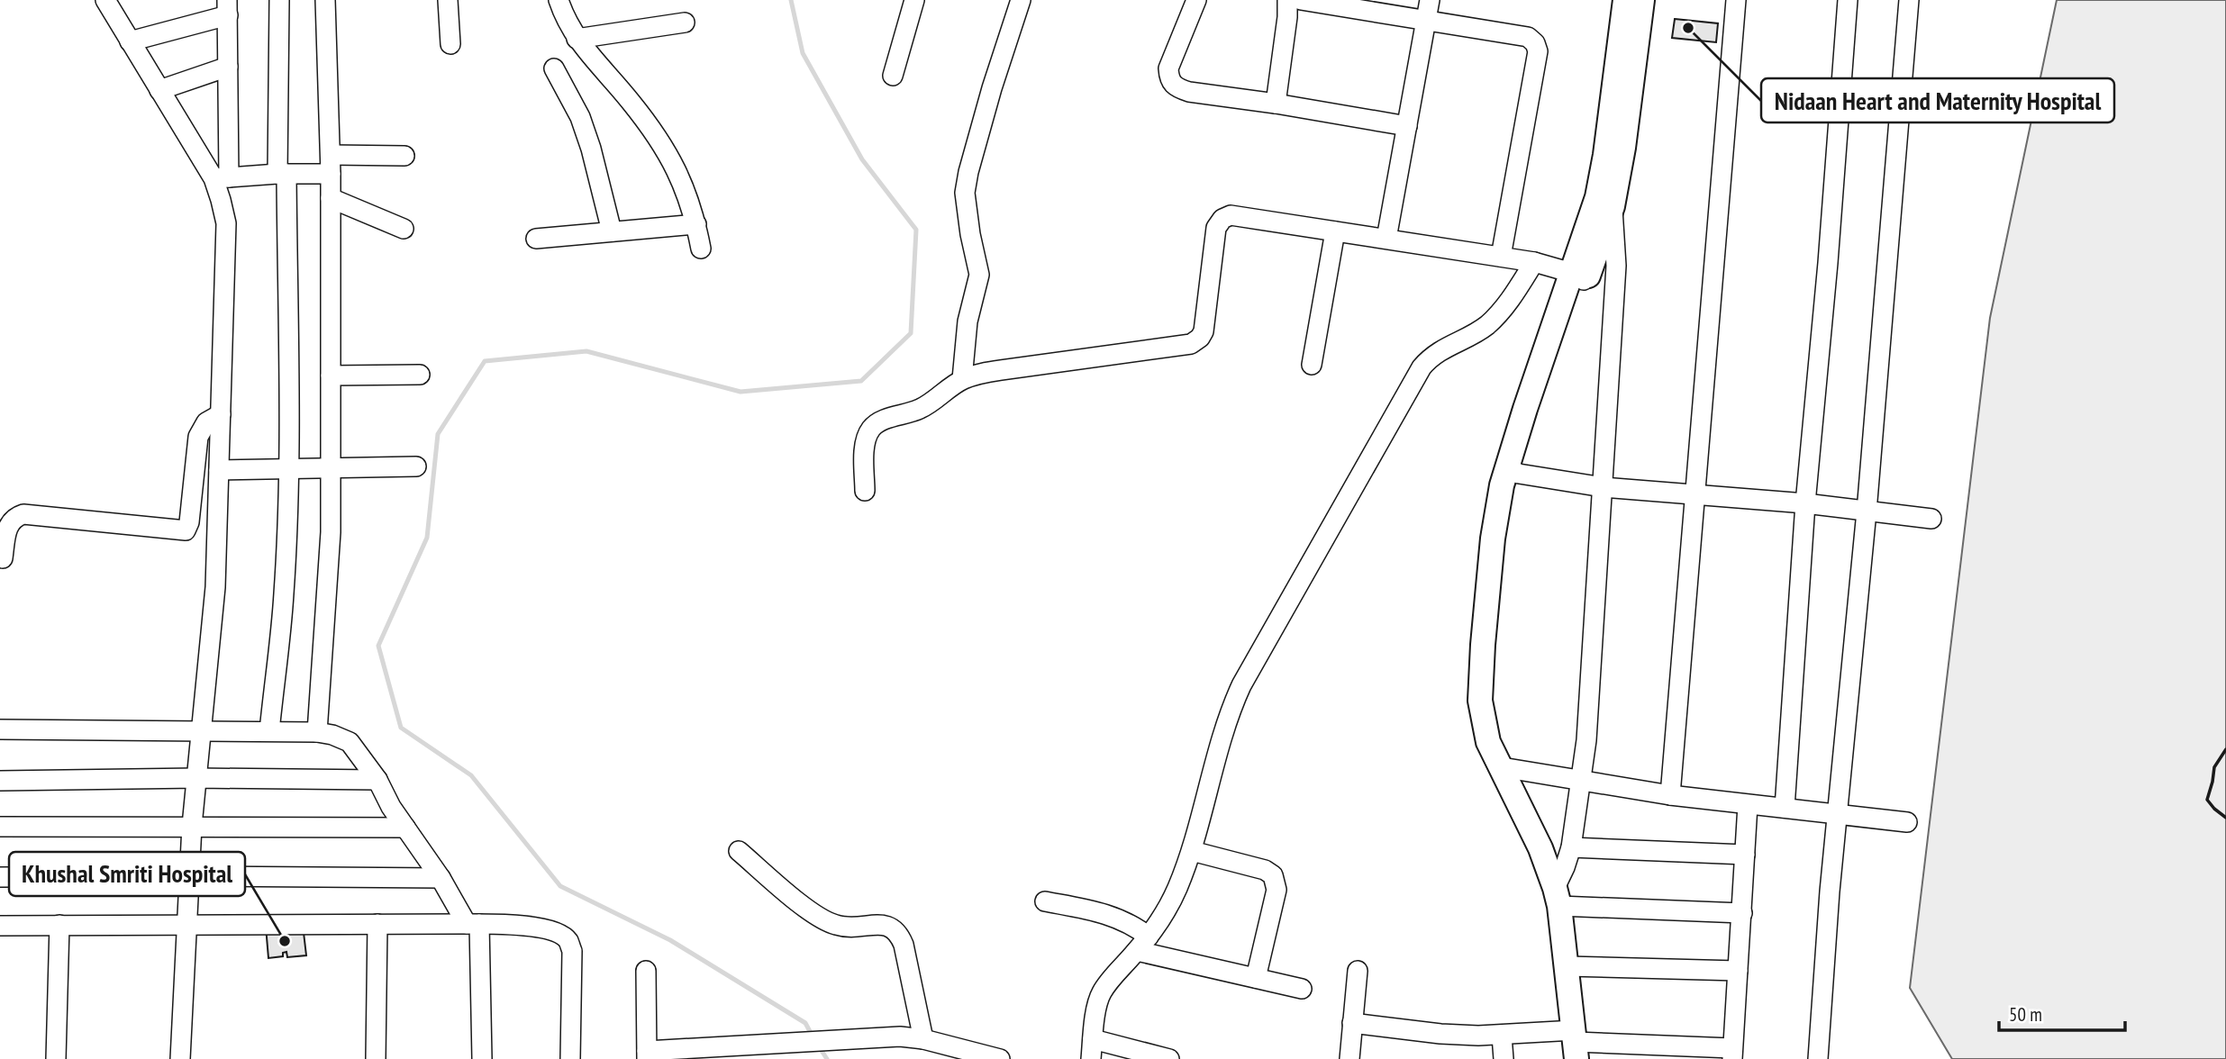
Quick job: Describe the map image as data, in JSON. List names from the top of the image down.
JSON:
{
  "places": ["Nidaan Heart and Maternity Hospital", "Khushal Smriti Hospital"],
  "scale_bar": "50 m"
}
